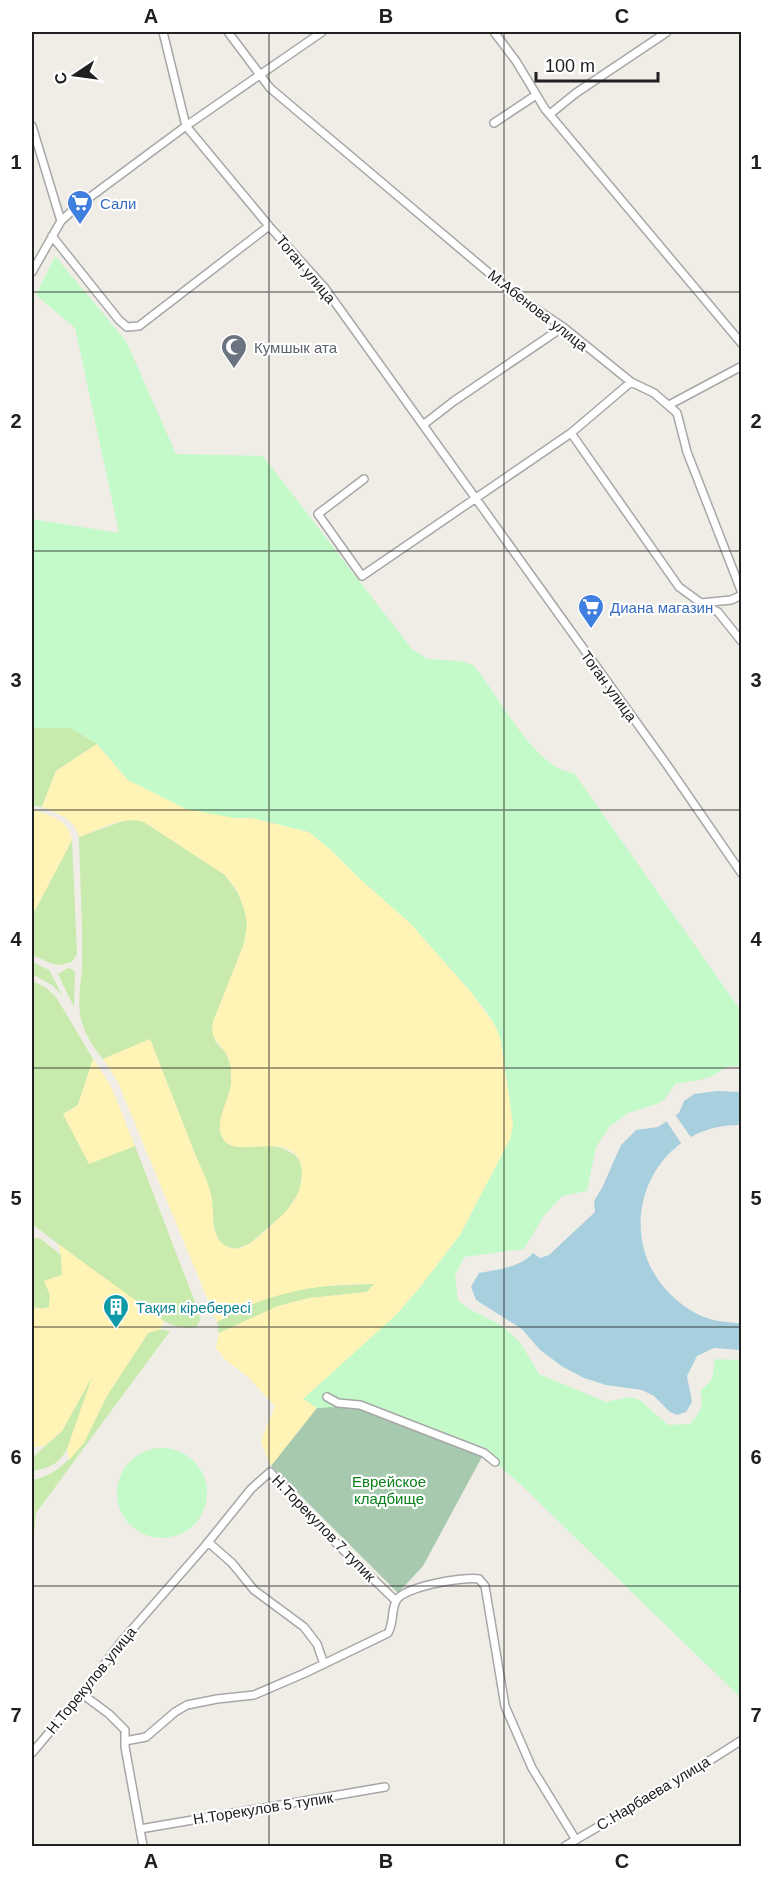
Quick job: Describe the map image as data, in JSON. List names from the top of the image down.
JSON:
{
  "streets": {
    "street": [
      "Тоган улица",
      "М.Абенова улица",
      "Н.Торекулов 7 тупик",
      "Н.Торекулов улица",
      "С.Нарбаева улица",
      "Н.Торекулов 5 тупик"
    ]
  },
  "crossings": [
    ["Н.Торекулов 7 тупик", "Н.Торекулов улица"]
  ],
  "parks": ["Еврейское кладбище"],
  "places": {
    "supermarket": ["Сали", "Диана магазин"],
    "mosque": ["Кумшык ата"],
    "building": ["Тақия кіребересі"]
  },
  "scale_bar": "100 m",
  "north": "left",
  "grid": {
    "columns": ["A", "B", "C"],
    "rows": [
      "1",
      "2",
      "3",
      "4",
      "5",
      "6",
      "7"
    ]
  }
}
